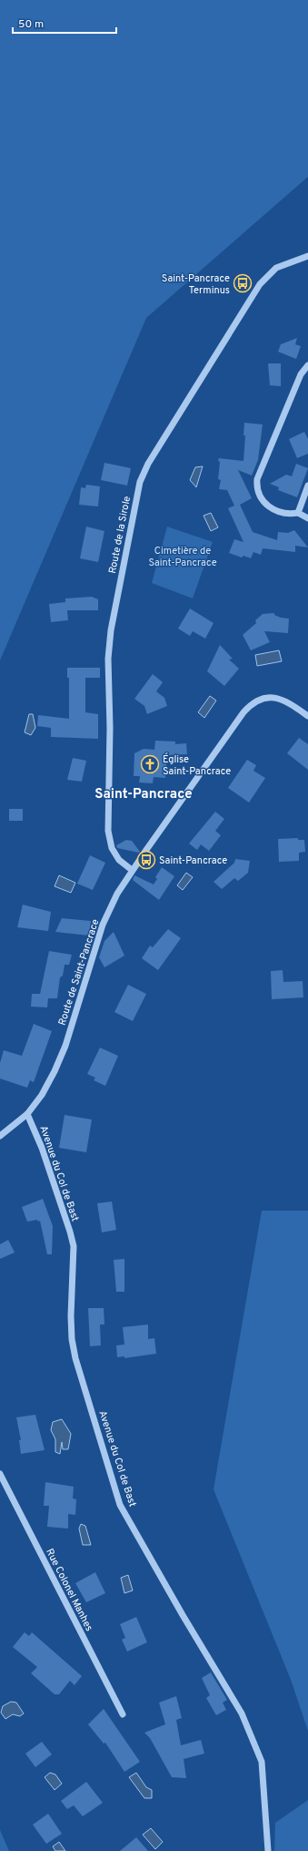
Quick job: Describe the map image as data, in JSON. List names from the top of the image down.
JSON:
{
  "streets": {
    "street": [
      "Route de la Sirole",
      "Route de Saint-Pancrace",
      "Avenue du Col de Bast",
      "Rue Colonel Manhes"
    ]
  },
  "crossings": [
    ["Route de la Sirole", "Route de Saint-Pancrace"],
    ["Route de Saint-Pancrace", "Avenue du Col de Bast"]
  ],
  "districts": ["Saint-Pancrace"],
  "parks": ["Cimetière de Saint-Pancrace"],
  "places": {
    "bus stop": ["Saint-Pancrace Terminus", "Saint-Pancrace"],
    "church": ["Église Saint-Pancrace"]
  },
  "scale_bar": "50 m"
}
